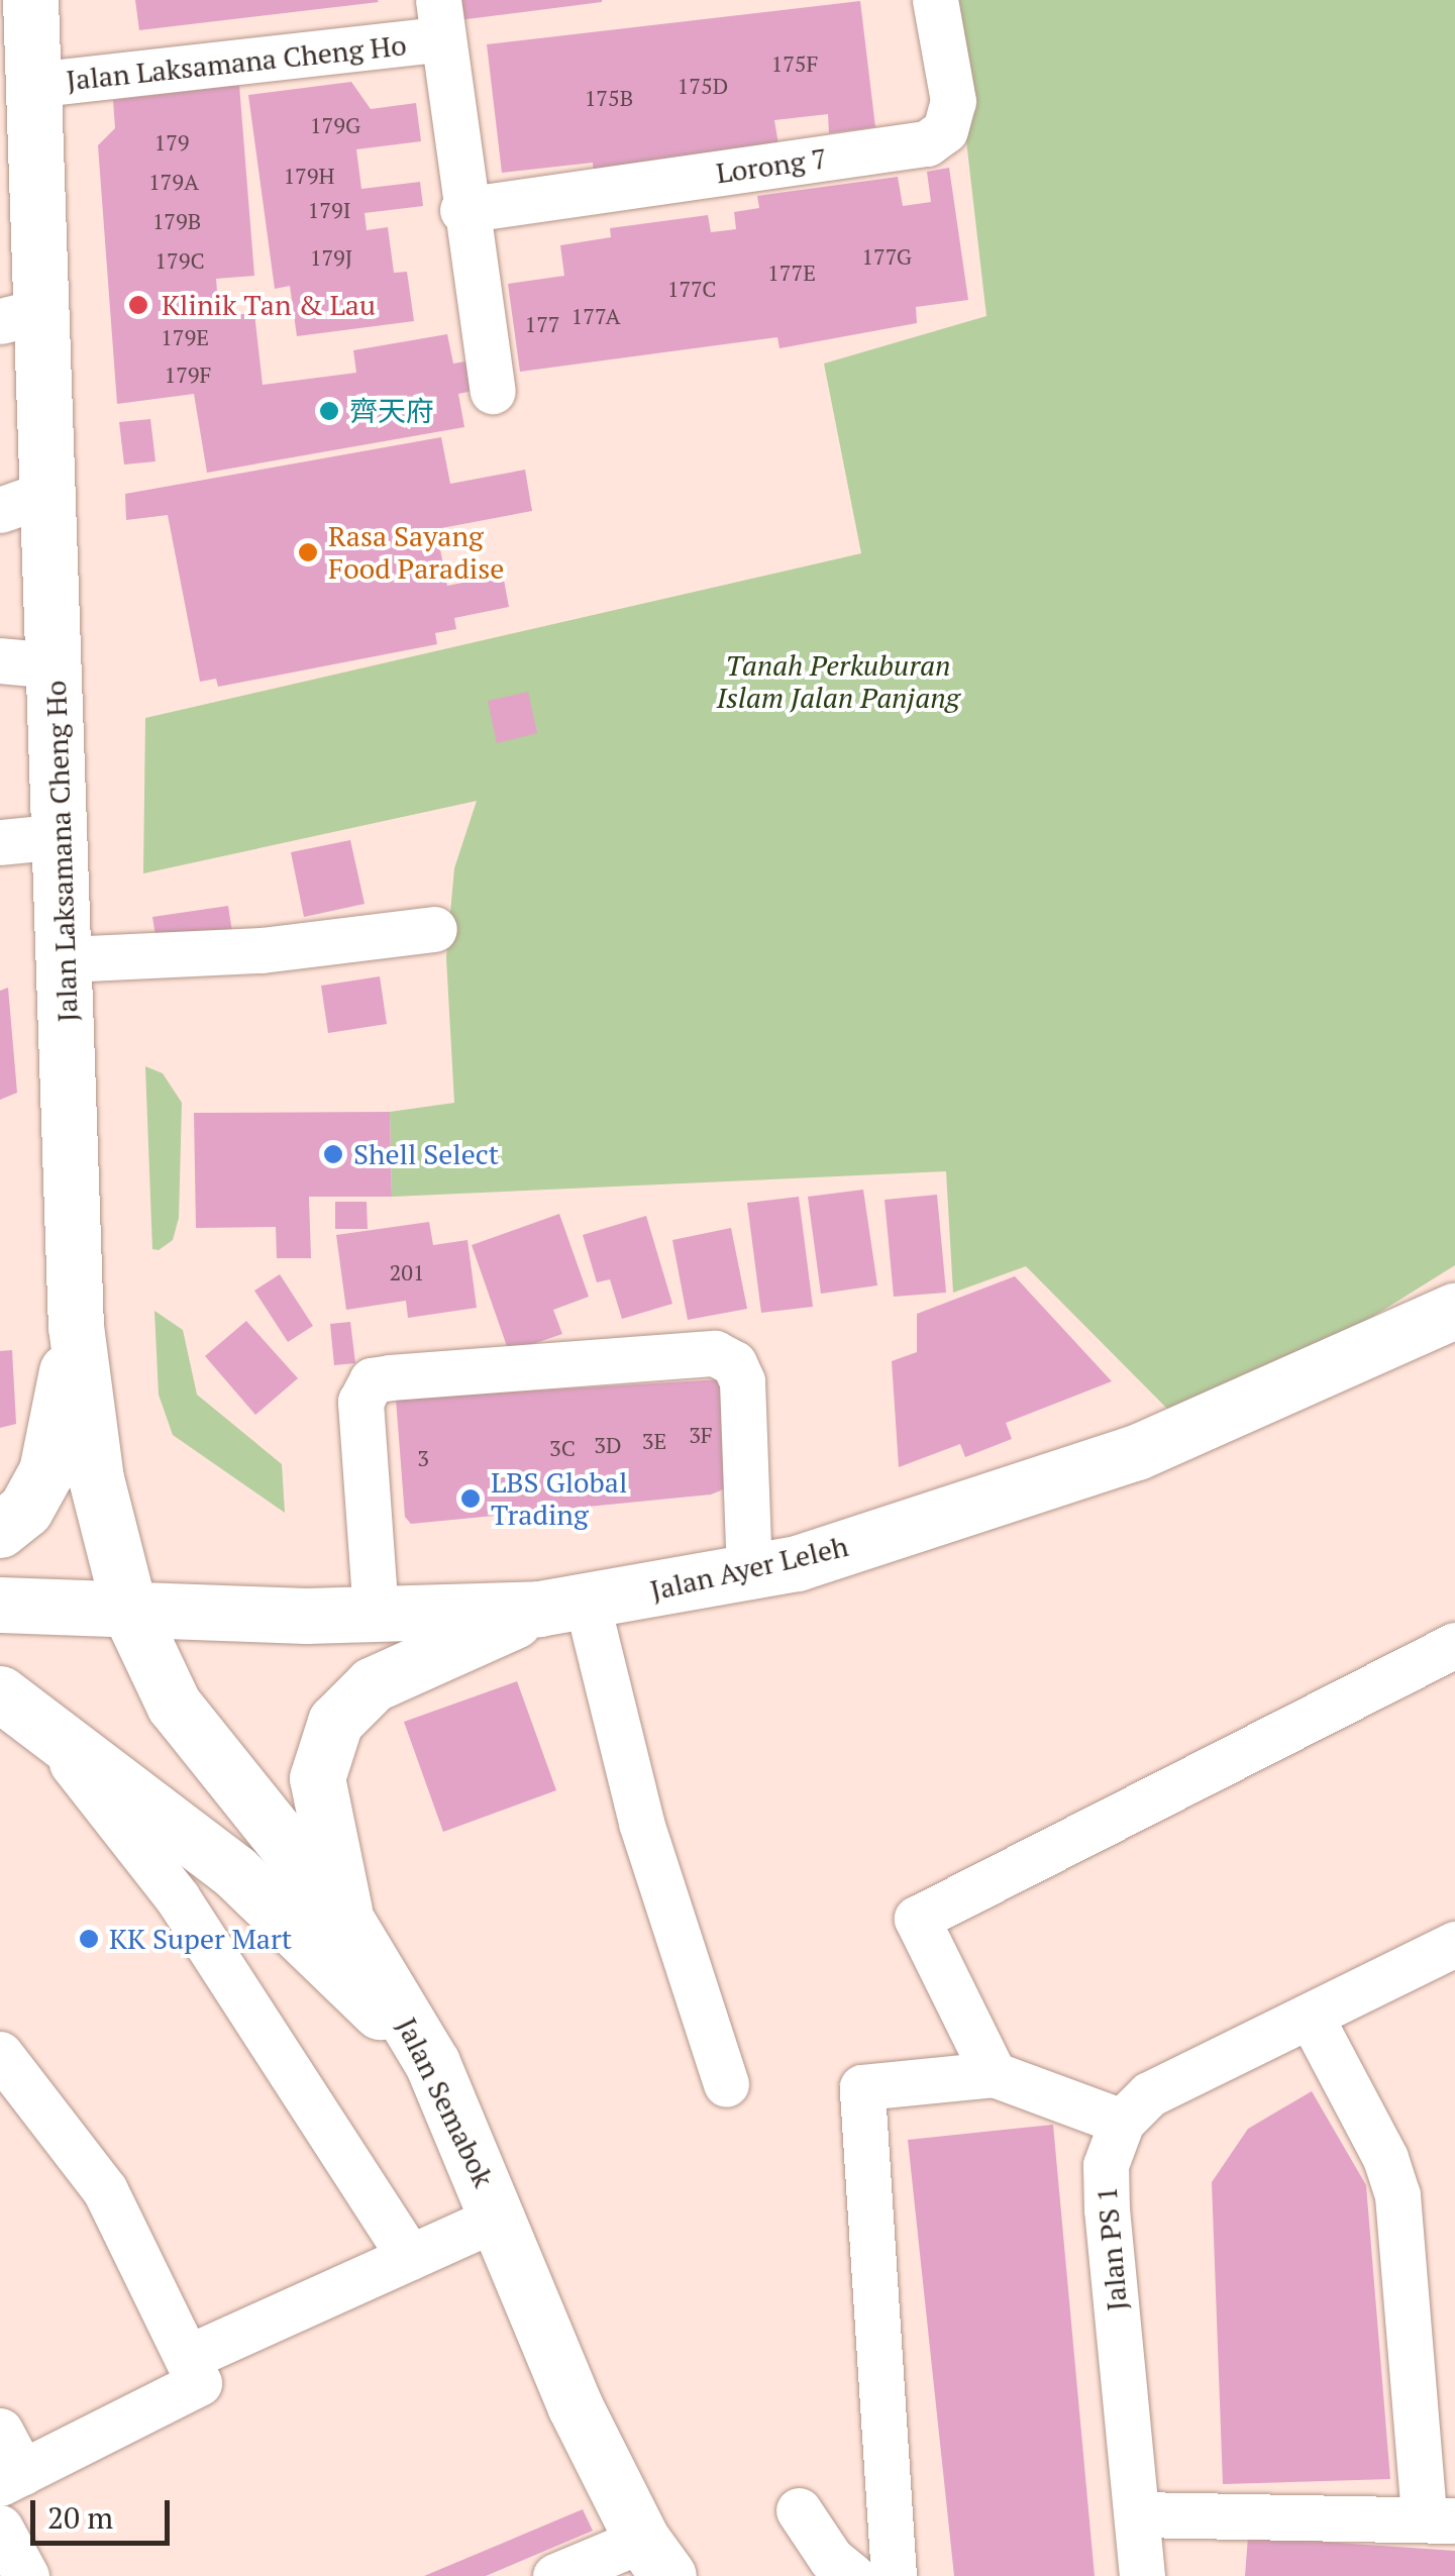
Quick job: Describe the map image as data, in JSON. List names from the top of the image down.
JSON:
{
  "streets": {
    "main road": ["Jalan Laksamana Cheng Ho", "Jalan Ayer Leleh", "Jalan Semabok"],
    "street": ["Lorong 7", "Jalan PS 1"]
  },
  "crossings": [
    ["Jalan Laksamana Cheng Ho", "Jalan Ayer Leleh"],
    ["Jalan Laksamana Cheng Ho", "Jalan Semabok"],
    ["Jalan Ayer Leleh", "Jalan Semabok"]
  ],
  "parks": ["Tanah Perkuburan Islam Jalan Panjang"],
  "places": [
    "Klinik Tan & Lau",
    "齊天府",
    "Rasa Sayang Food Paradise",
    "Shell Select",
    "LBS Global Trading",
    "KK Super Mart"
  ],
  "house_numbers": [
    "175F",
    "175D",
    "175B",
    "179G",
    "179",
    "179H",
    "179A",
    "179I",
    "179B",
    "177G",
    "179J",
    "179C",
    "177E",
    "177C",
    "177A",
    "177",
    "179E",
    "179F",
    "201",
    "3F",
    "3E",
    "3D",
    "3C",
    "3"
  ],
  "scale_bar": "20 m"
}
